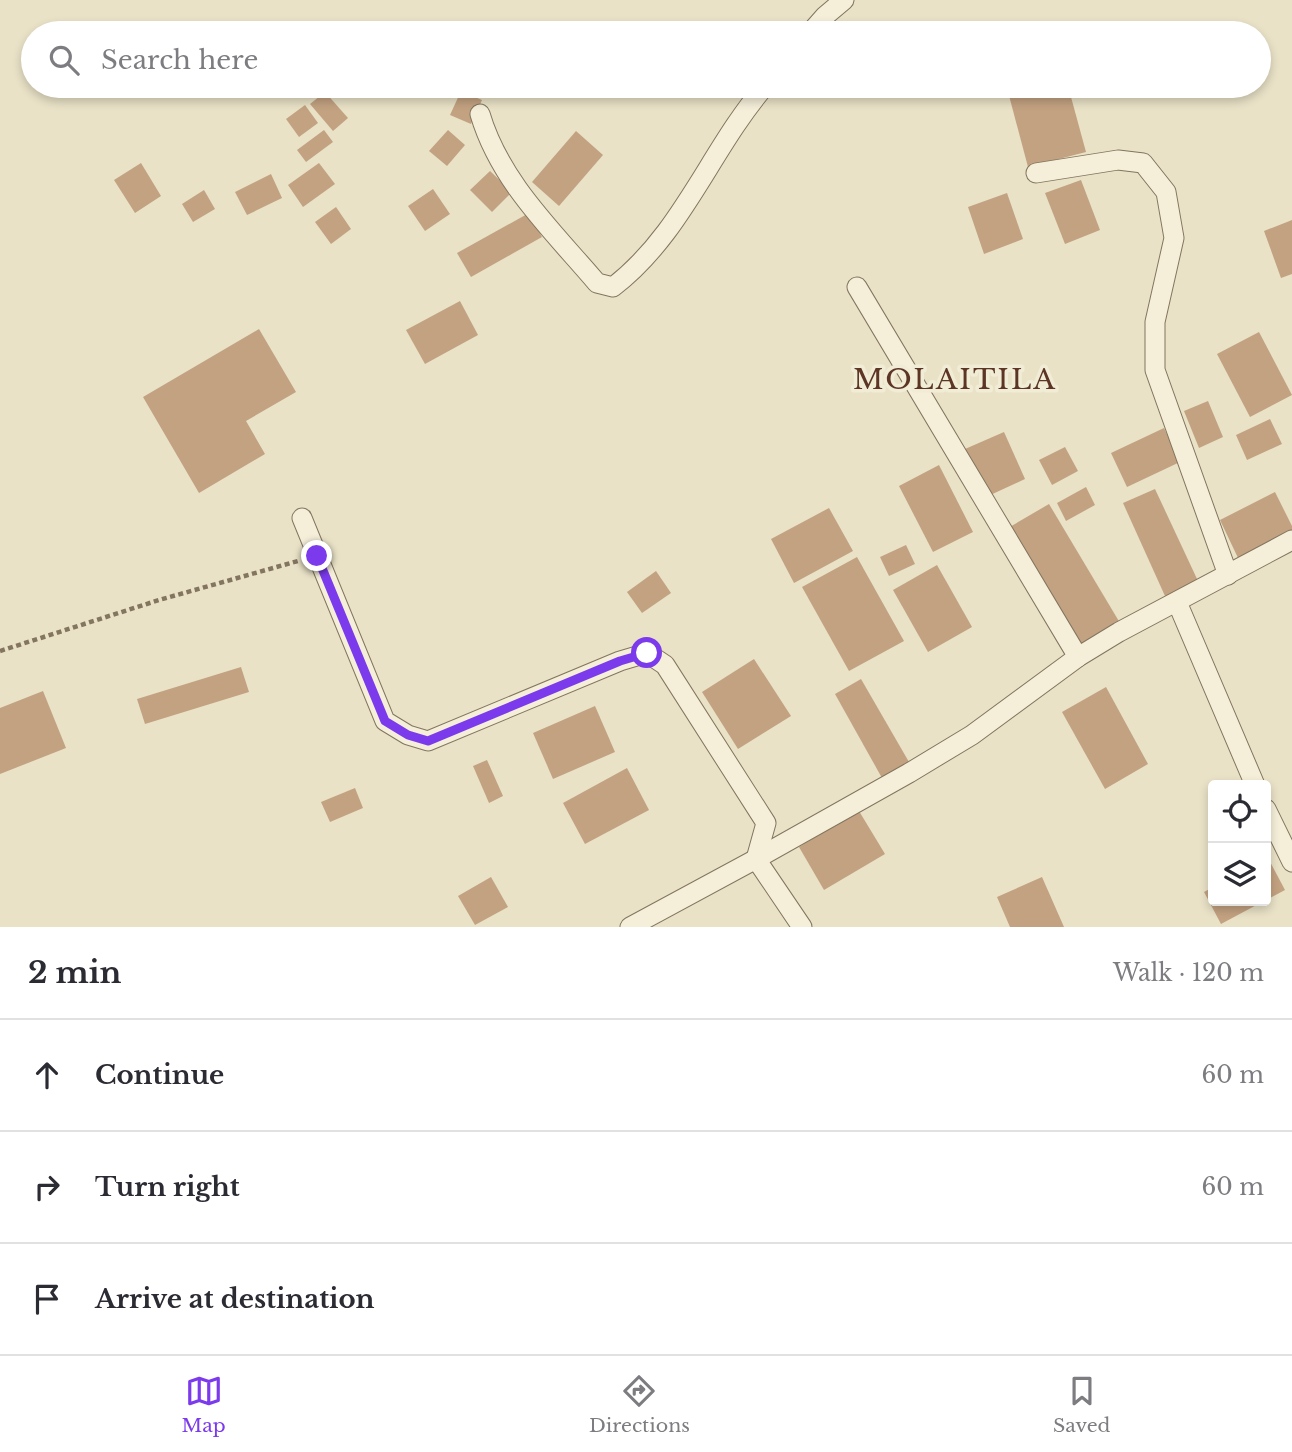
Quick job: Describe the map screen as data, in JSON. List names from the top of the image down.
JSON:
{
  "districts": ["MOLAITILA"],
  "page": {
    "search": "Search here",
    "heading": ["2 min", "Walk · 120 m"],
    "list": [
      ["Continue", "60 m"],
      ["Turn right", "60 m"],
      "Arrive at destination"
    ],
    "nav": ["Map", "Directions", "Saved"]
  }
}
